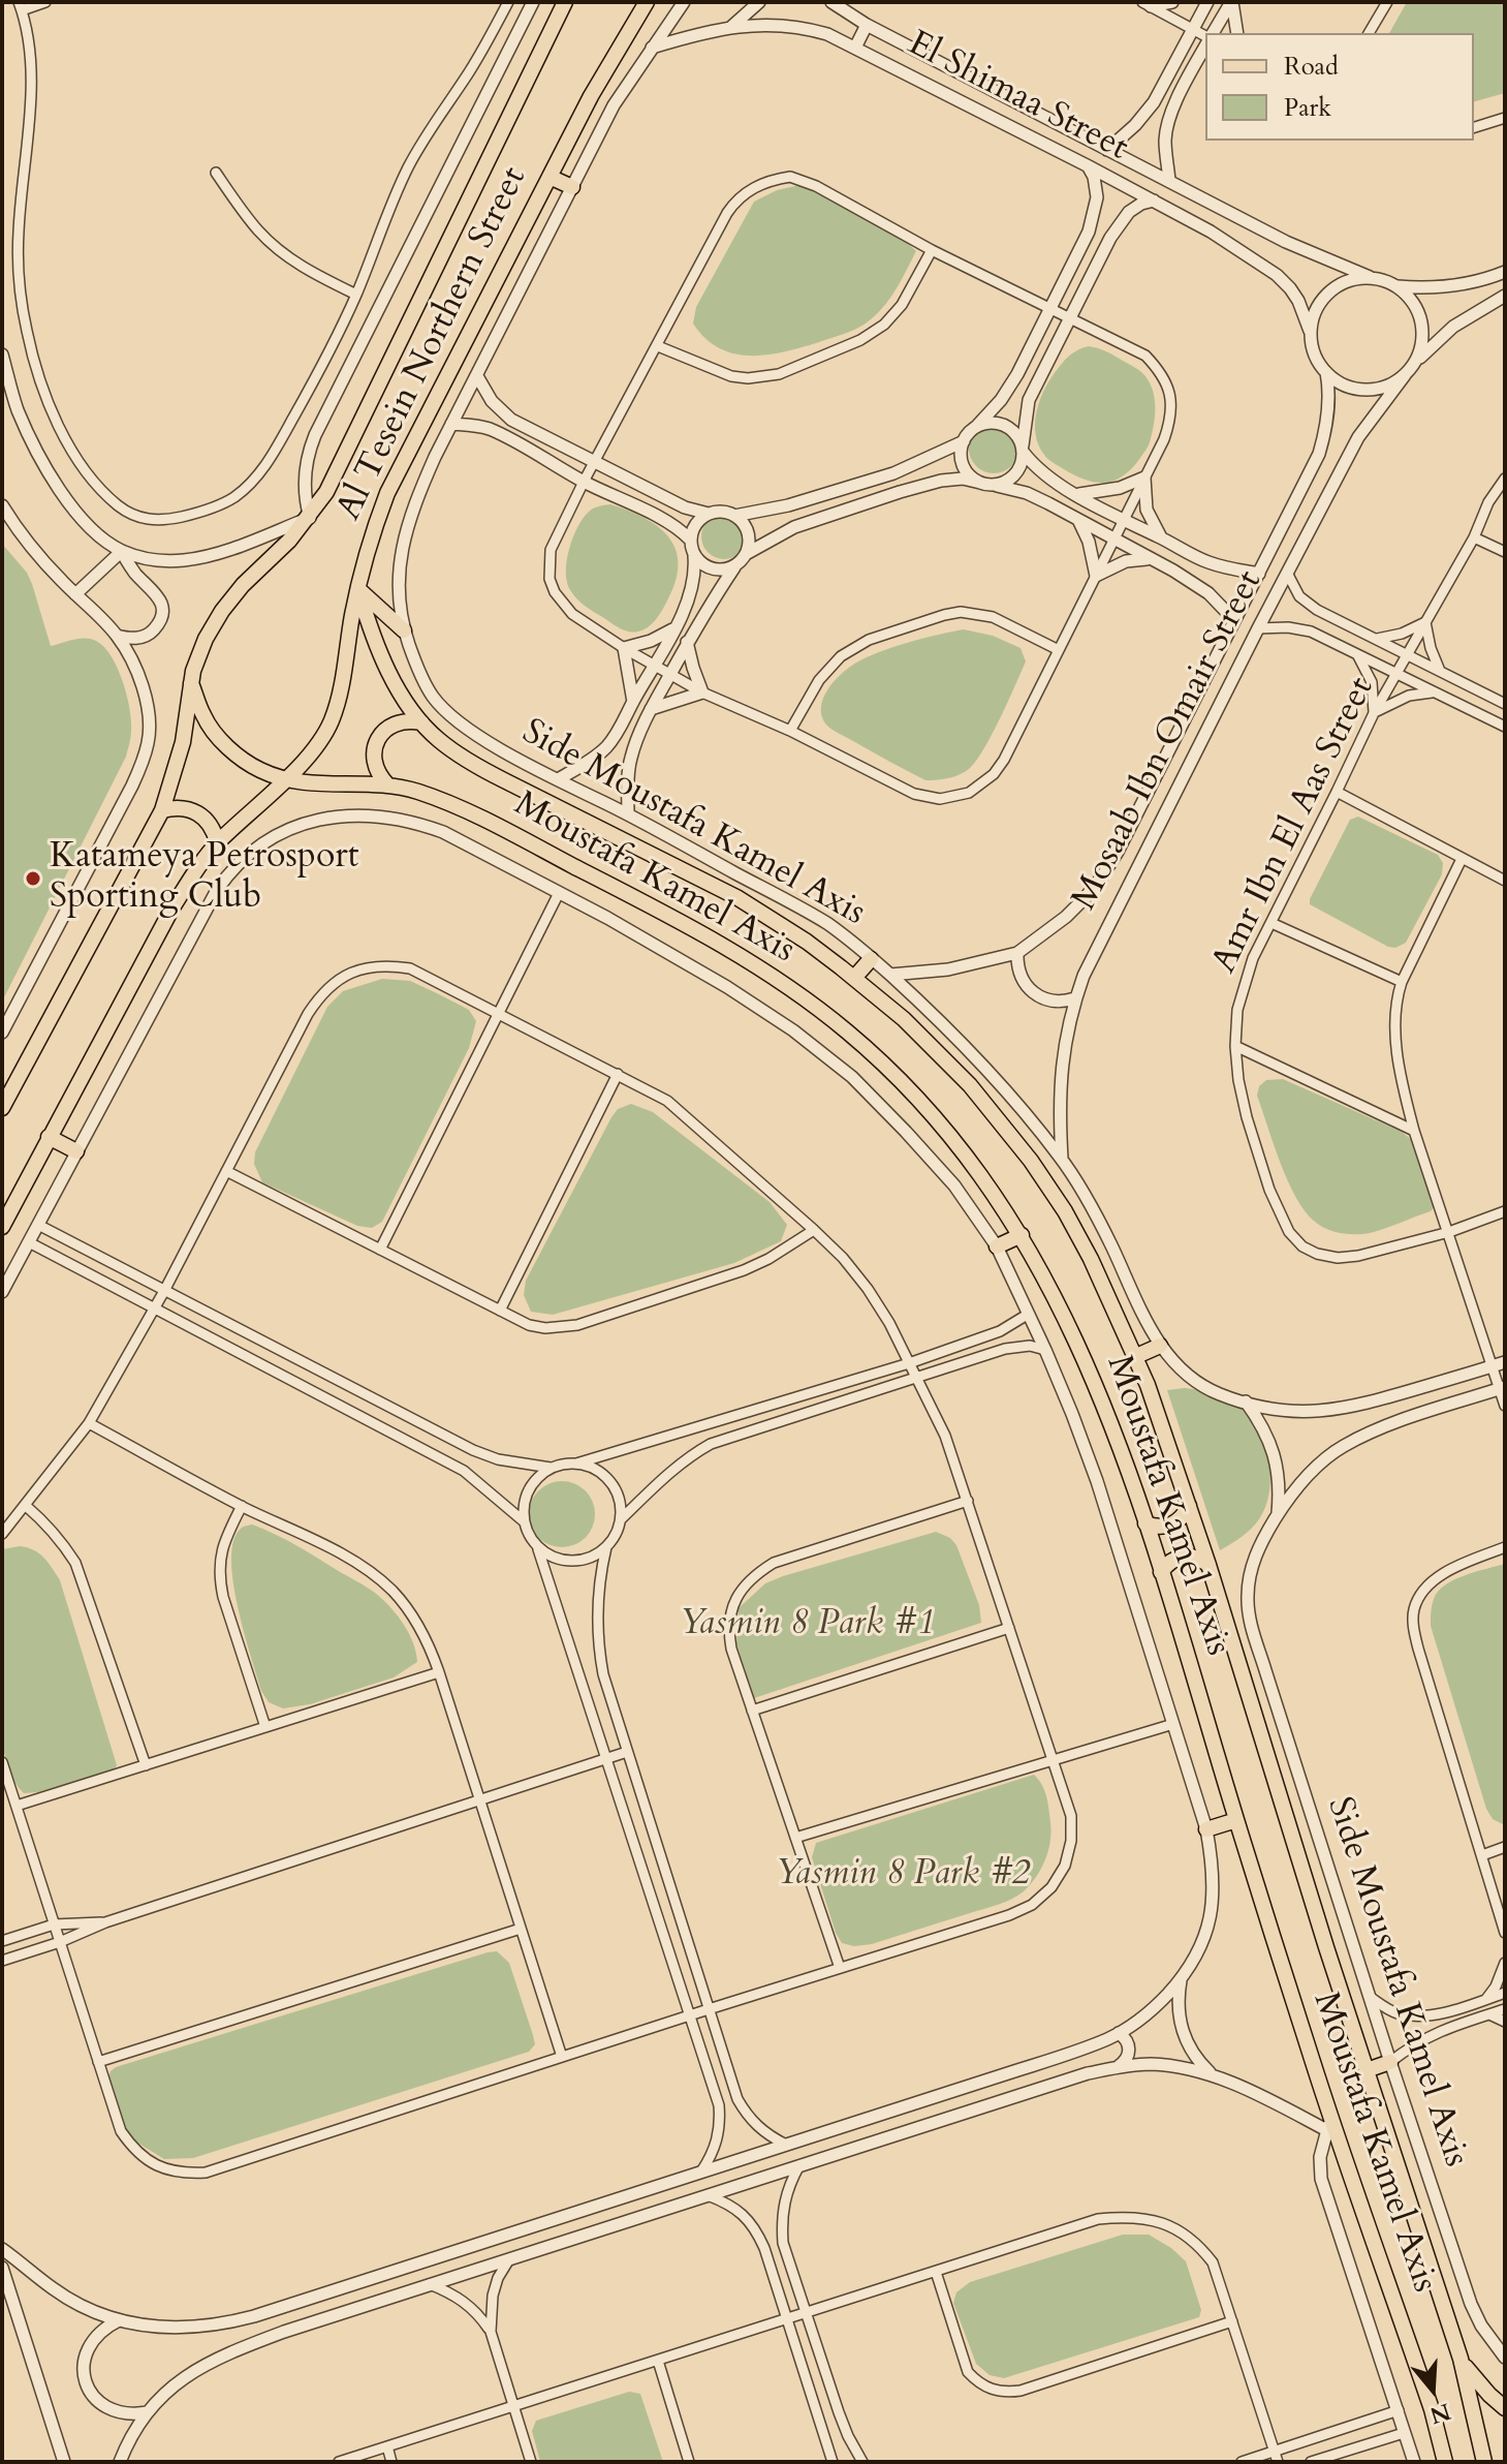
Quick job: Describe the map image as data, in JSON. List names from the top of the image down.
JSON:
{
  "streets": {
    "main road": ["Al Tesein Northern Street", "Moustafa Kamel Axis"],
    "street": [
      "El Shimaa Street",
      "Mosaab Ibn Omair Street",
      "Side Moustafa Kamel Axis",
      "Amr Ibn El Aas Street"
    ]
  },
  "crossings": [
    ["El Shimaa Street", "Mosaab Ibn Omair Street"],
    ["El Shimaa Street", "Side Moustafa Kamel Axis"],
    ["Al Tesein Northern Street", "Moustafa Kamel Axis"],
    ["Mosaab Ibn Omair Street", "Side Moustafa Kamel Axis"]
  ],
  "parks": ["Yasmin 8 Park #1", "Yasmin 8 Park #2"],
  "places": ["Katameya Petrosport Sporting Club"],
  "legend": ["Road", "Park"],
  "north": "bottom"
}
